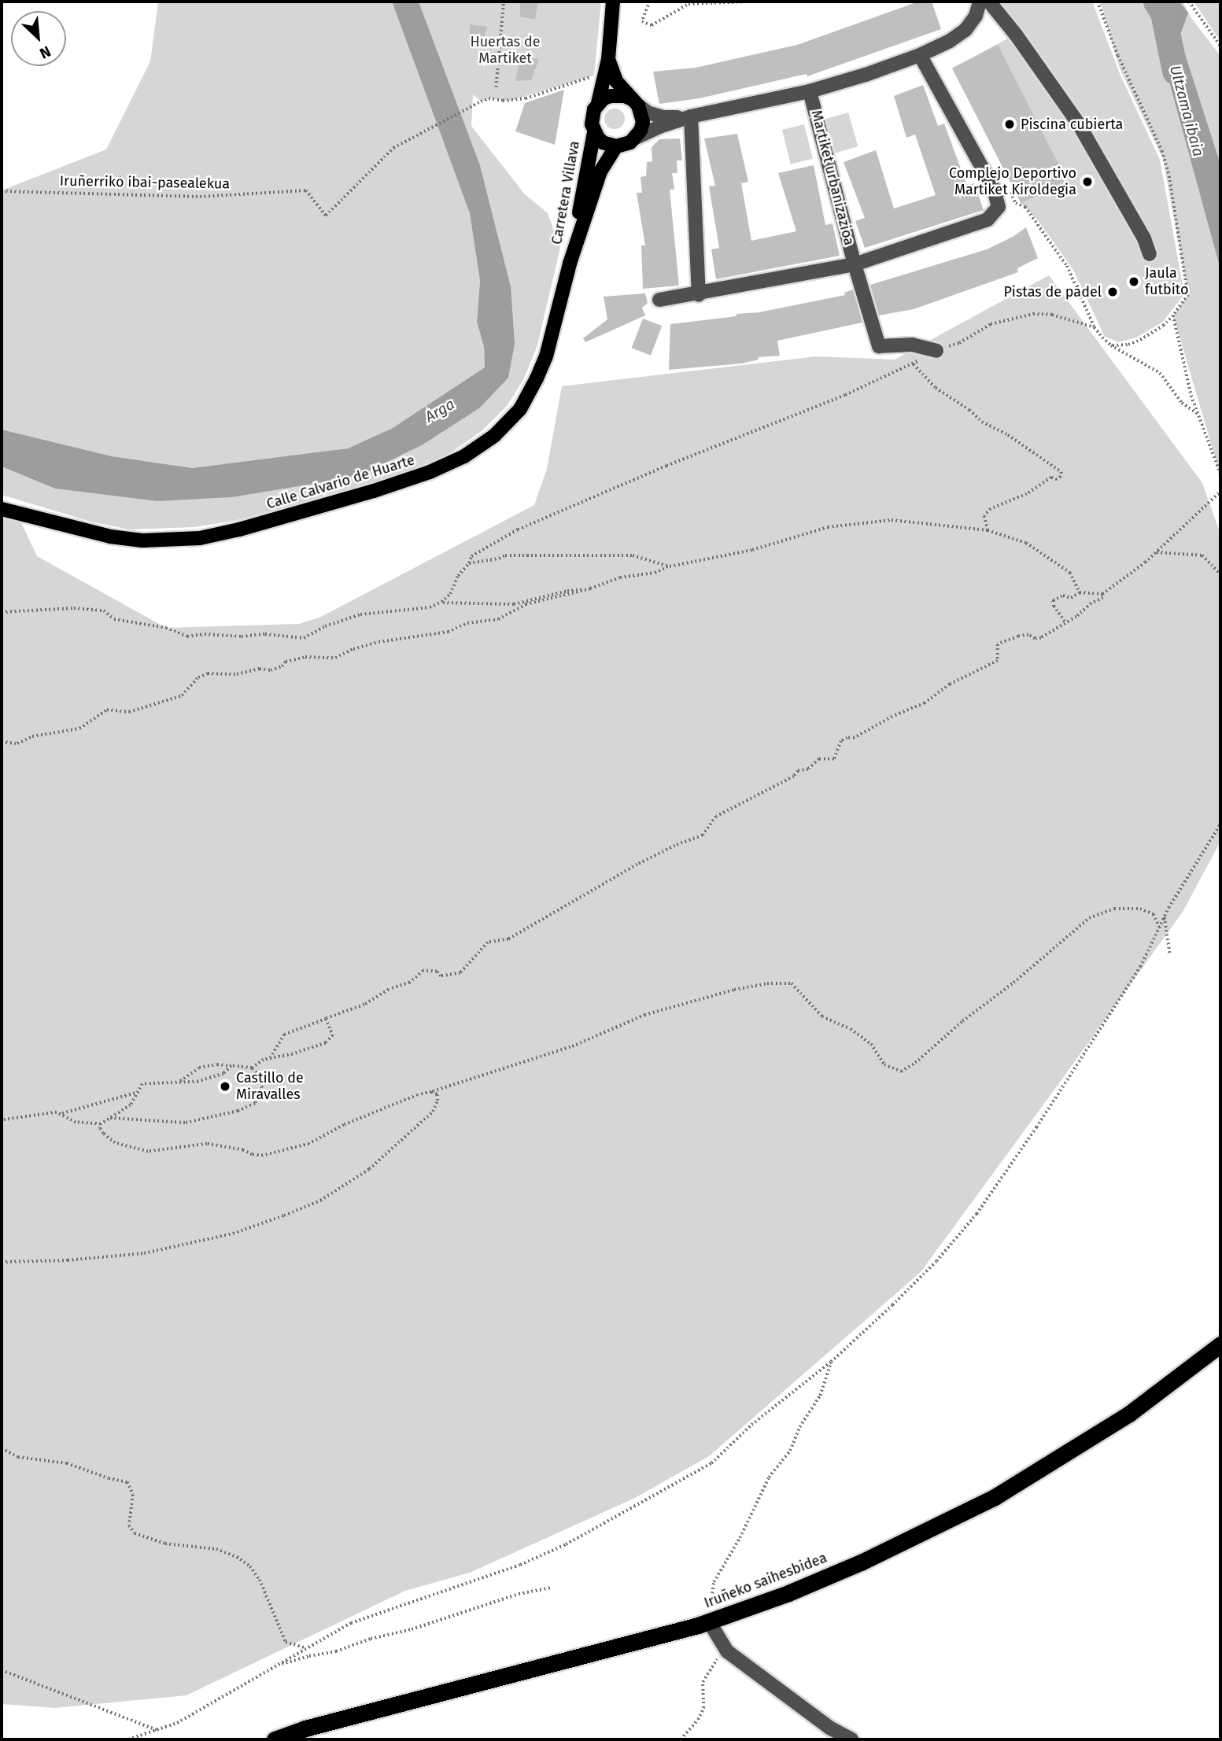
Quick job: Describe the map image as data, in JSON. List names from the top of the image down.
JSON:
{
  "streets": {
    "highway": ["Iruñeko saihesbidea"],
    "main road": ["Carretera Villava", "Calle Calvario de Huarte"],
    "street": ["Martiket urbanizazioa"],
    "path": ["Iruñerriko ibai-pasealekua"]
  },
  "crossings": [
    ["Martiket urbanizazioa", "Carretera Villava"],
    ["Carretera Villava", "Calle Calvario de Huarte"]
  ],
  "water": ["Ultzama ibaia", "Arga"],
  "parks": ["Huertas de Martiket"],
  "places": [
    "Piscina cubierta",
    "Complejo Deportivo Martiket Kiroldegia",
    "Jaula futbito",
    "Pistas de pádel",
    "Castillo de Miravalles"
  ],
  "north": "bottom right"
}
